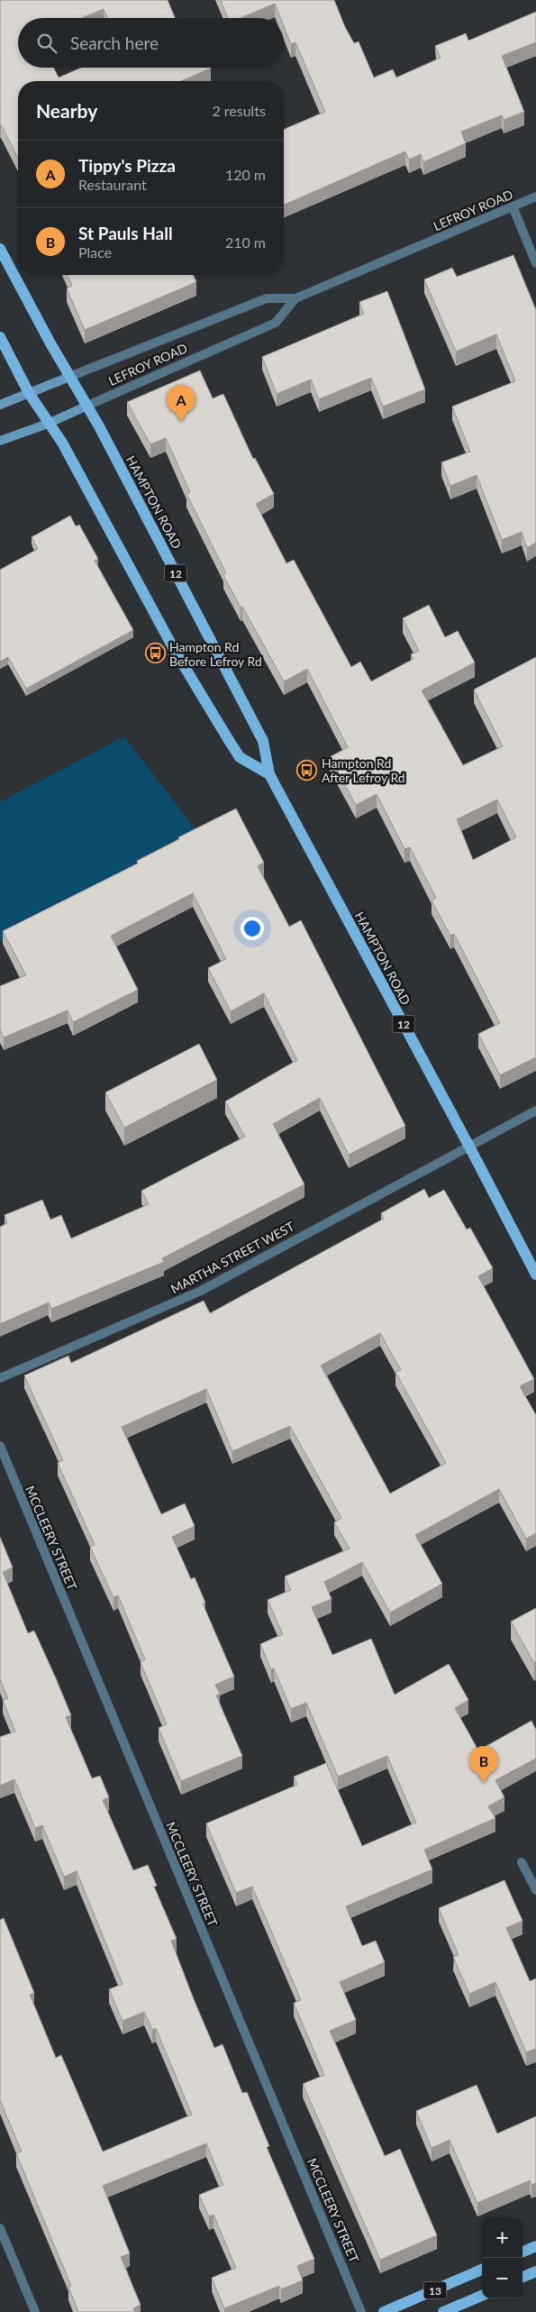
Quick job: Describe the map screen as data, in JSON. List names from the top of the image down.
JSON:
{
  "streets": {
    "main road": ["HAMPTON ROAD", "12", "13"],
    "street": ["LEFROY ROAD", "MARTHA STREET WEST", "MCCLEERY STREET"]
  },
  "crossings": [
    ["LEFROY ROAD", "HAMPTON ROAD"],
    ["HAMPTON ROAD", "MARTHA STREET WEST"]
  ],
  "places": {
    "bus stop": ["Hampton Rd Before Lefroy Rd", "Hampton Rd After Lefroy Rd"]
  },
  "page": {
    "search": "Search here",
    "heading": ["Nearby", "2 results"],
    "list": [
      {
        "mark": "A",
        "name": "Tippy's Pizza",
        "note": "Restaurant",
        "value": "120 m"
      },
      {
        "mark": "B",
        "name": "St Pauls Hall",
        "note": "Place",
        "value": "210 m"
      }
    ],
    "pins": ["A", "B"],
    "map_buttons": ["+", "−"]
  }
}
